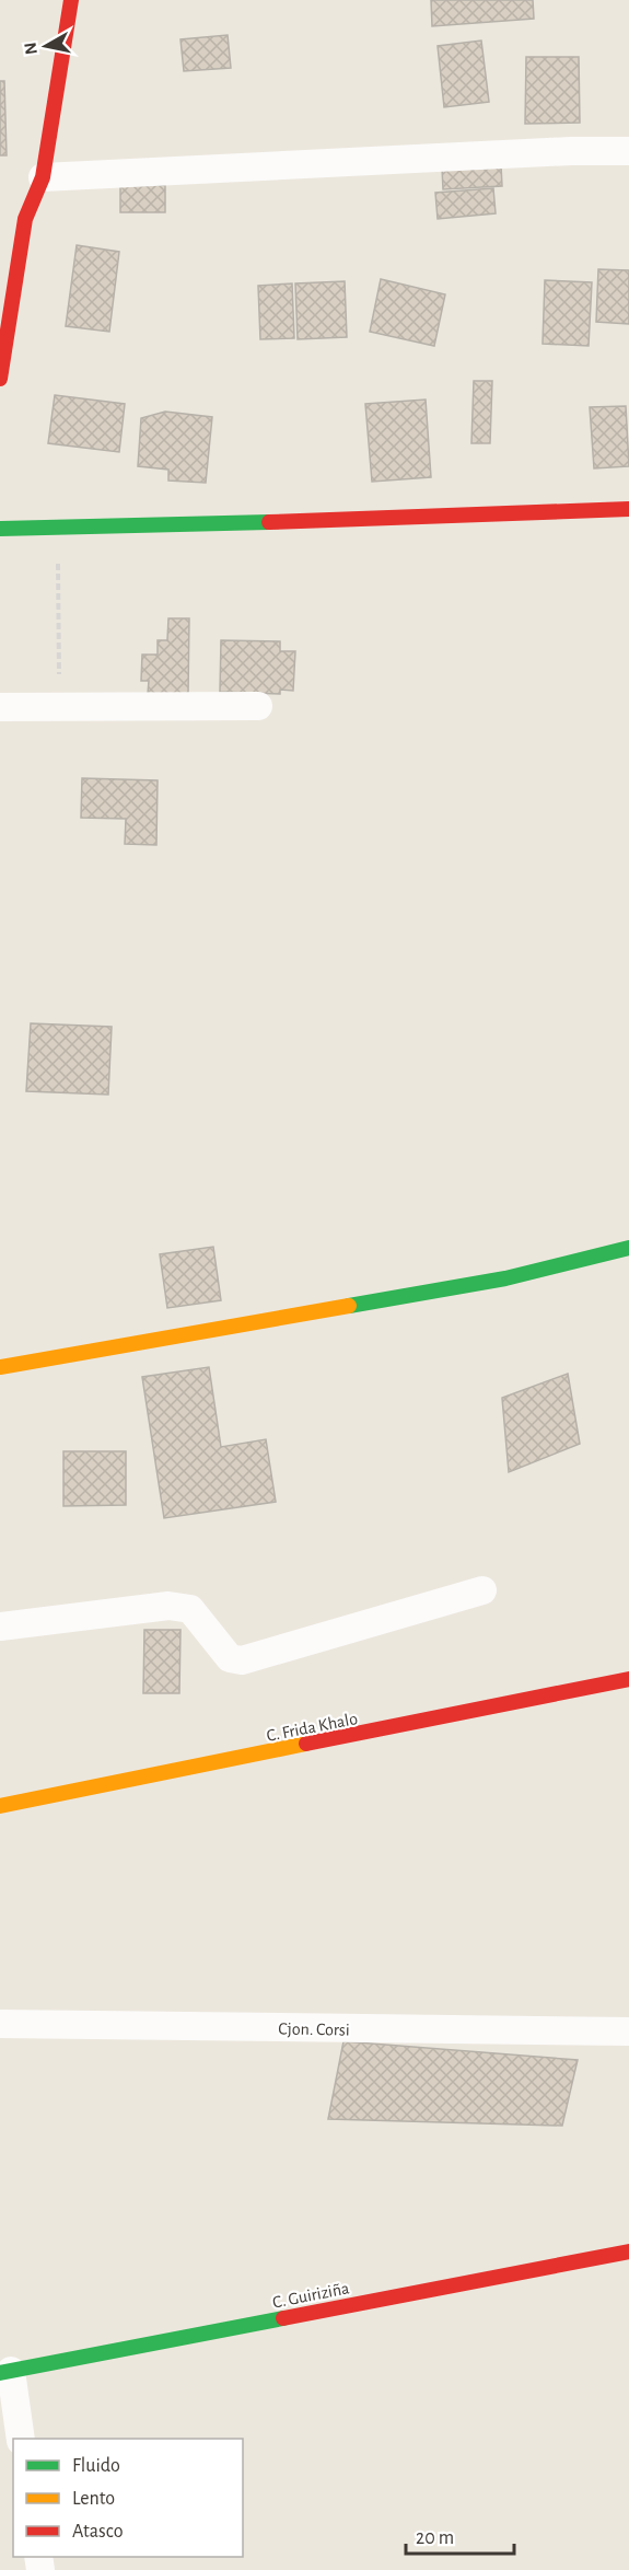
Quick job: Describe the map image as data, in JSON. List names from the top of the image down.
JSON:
{
  "streets": {
    "street": ["C. Frida Khalo", "Cjon. Corsi", "C. Guiriziña"]
  },
  "legend": ["Fluido", "Lento", "Atasco"],
  "scale_bar": "20 m",
  "north": "left"
}
